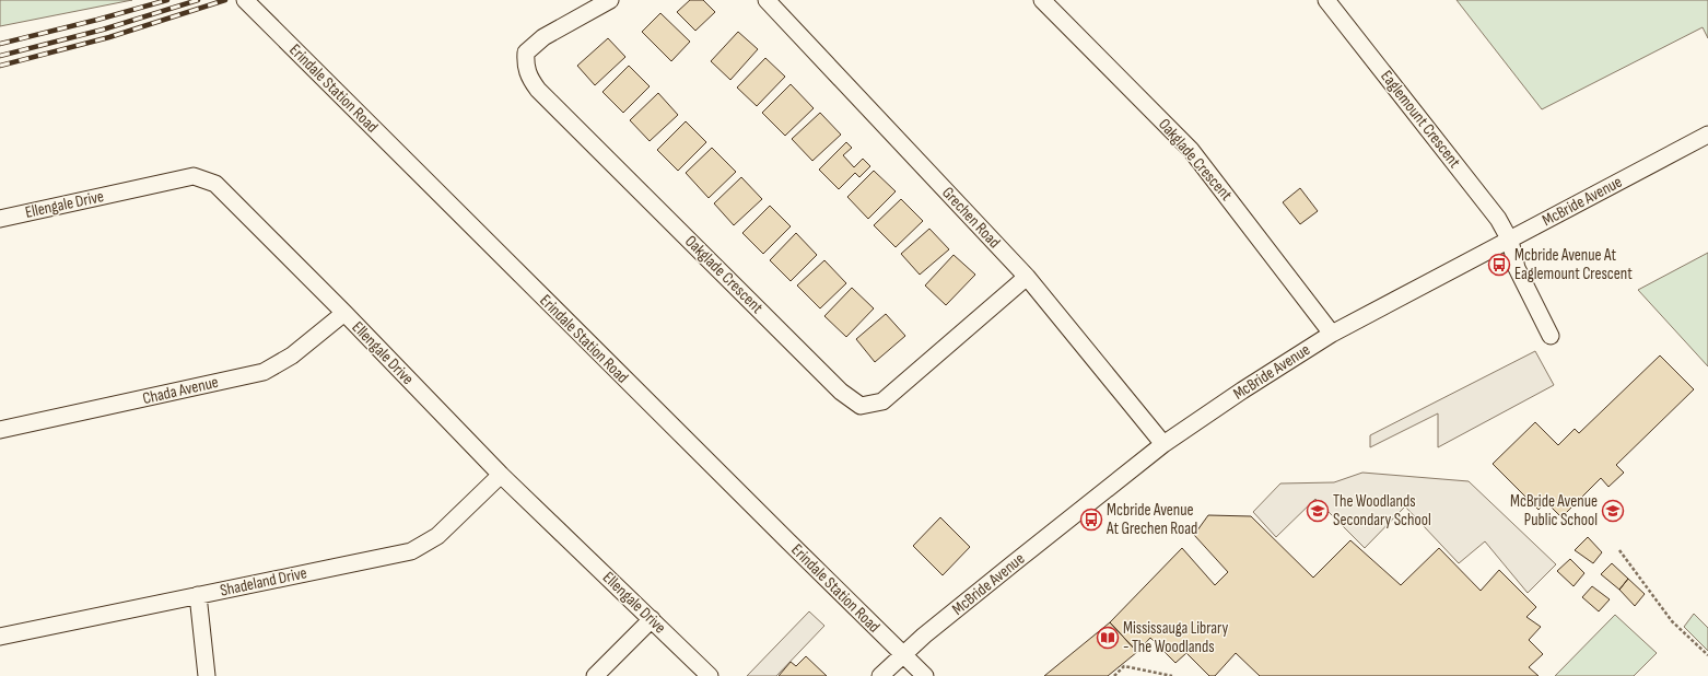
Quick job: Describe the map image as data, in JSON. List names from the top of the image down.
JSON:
{
  "streets": {
    "street": [
      "Erindale Station Road",
      "Eaglemount Crescent",
      "Oakglade Crescent",
      "McBride Avenue",
      "Ellengale Drive",
      "Grechen Road",
      "Chada Avenue",
      "Shadeland Drive"
    ]
  },
  "crossings": [
    ["Erindale Station Road", "McBride Avenue"],
    ["Eaglemount Crescent", "McBride Avenue"],
    ["Oakglade Crescent", "McBride Avenue"],
    ["Oakglade Crescent", "Grechen Road"],
    ["McBride Avenue", "Grechen Road"],
    ["Ellengale Drive", "Chada Avenue"],
    ["Ellengale Drive", "Shadeland Drive"]
  ],
  "places": {
    "bus stop": ["Mcbride Avenue At Eaglemount Crescent", "Mcbride Avenue At Grechen Road"],
    "school or university": ["The Woodlands Secondary School", "McBride Avenue Public School"],
    "library": ["Mississauga Library - The Woodlands"]
  }
}
